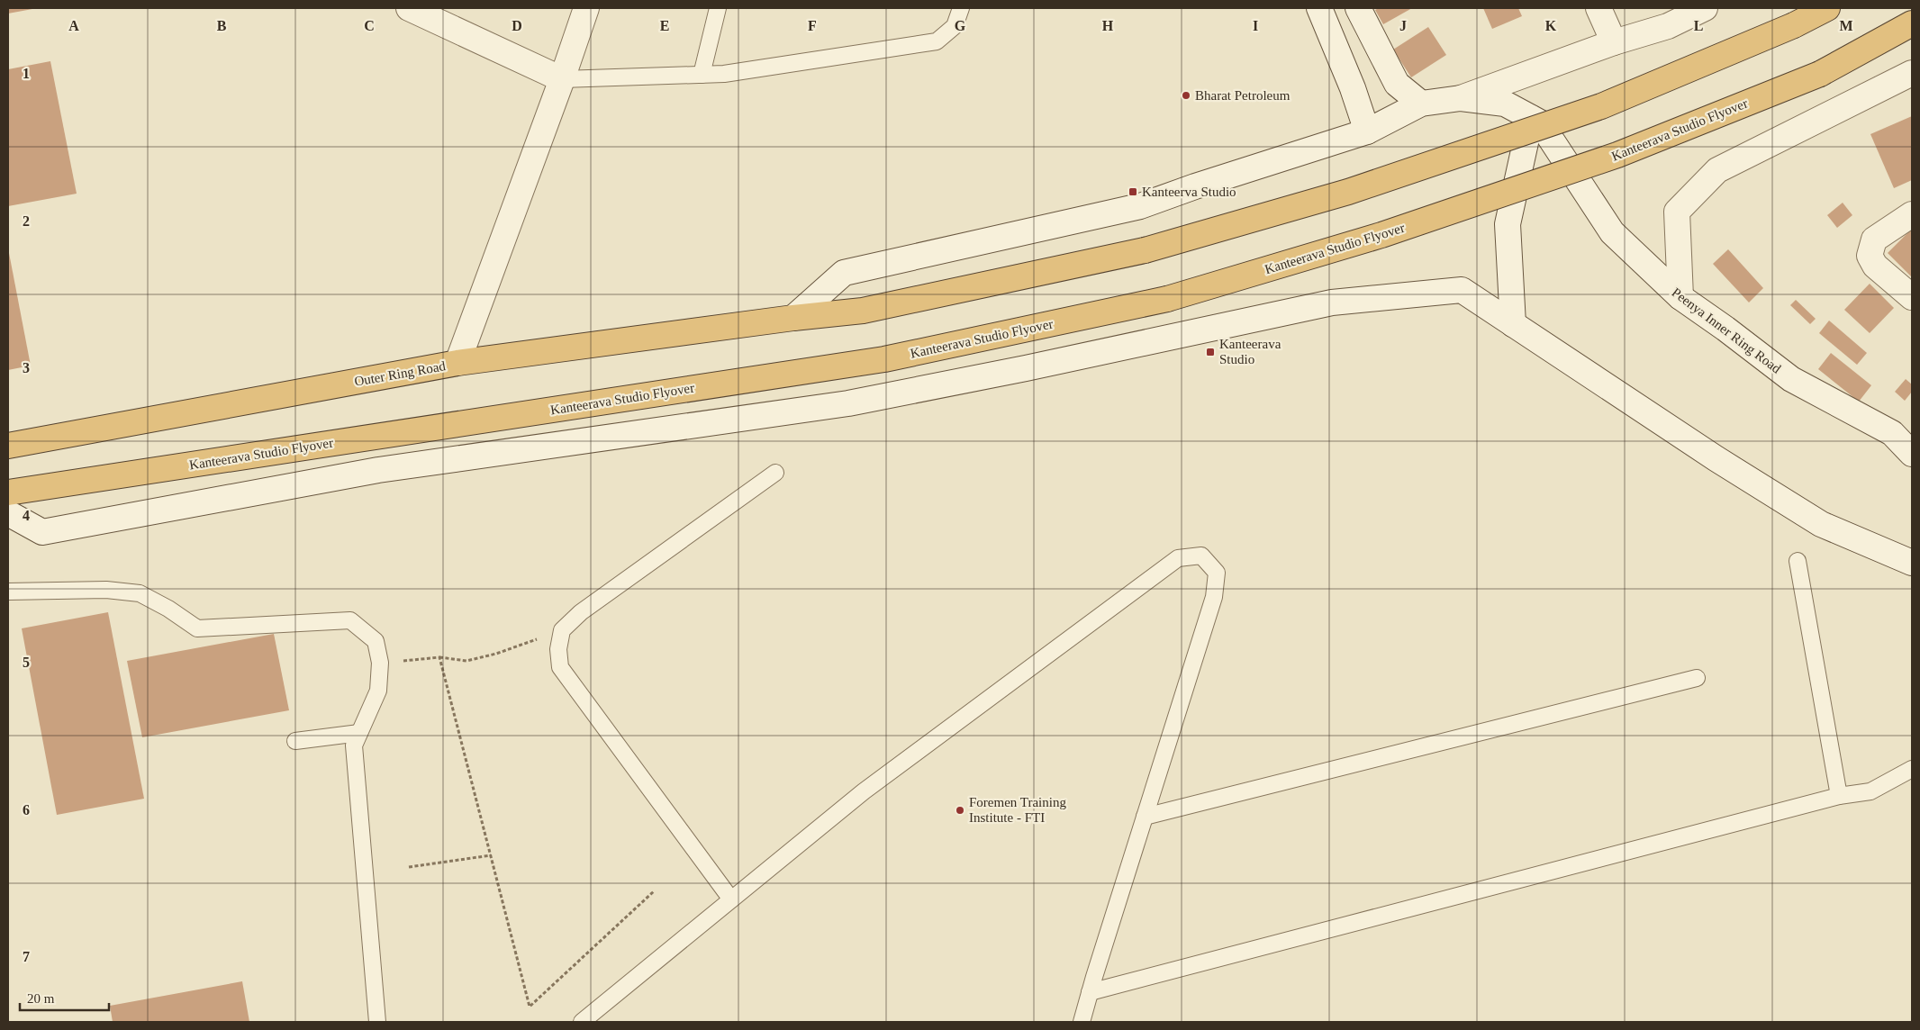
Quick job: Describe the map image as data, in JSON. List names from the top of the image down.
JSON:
{
  "streets": {
    "highway": ["Kanteerava Studio Flyover", "Outer Ring Road"],
    "main road": ["Peenya Inner Ring Road"]
  },
  "crossings": [
    ["Peenya Inner Ring Road", "Outer Ring Road"]
  ],
  "places": {
    "other": ["Bharat Petroleum", "Foremen Training Institute - FTI"],
    "transit": ["Kanteerva Studio", "Kanteerava Studio"]
  },
  "scale_bar": "20 m",
  "grid": {
    "columns": [
      "A",
      "B",
      "C",
      "D",
      "E",
      "F",
      "G",
      "H",
      "I",
      "J",
      "K",
      "L",
      "M"
    ],
    "rows": [
      "1",
      "2",
      "3",
      "4",
      "5",
      "6",
      "7"
    ]
  }
}
